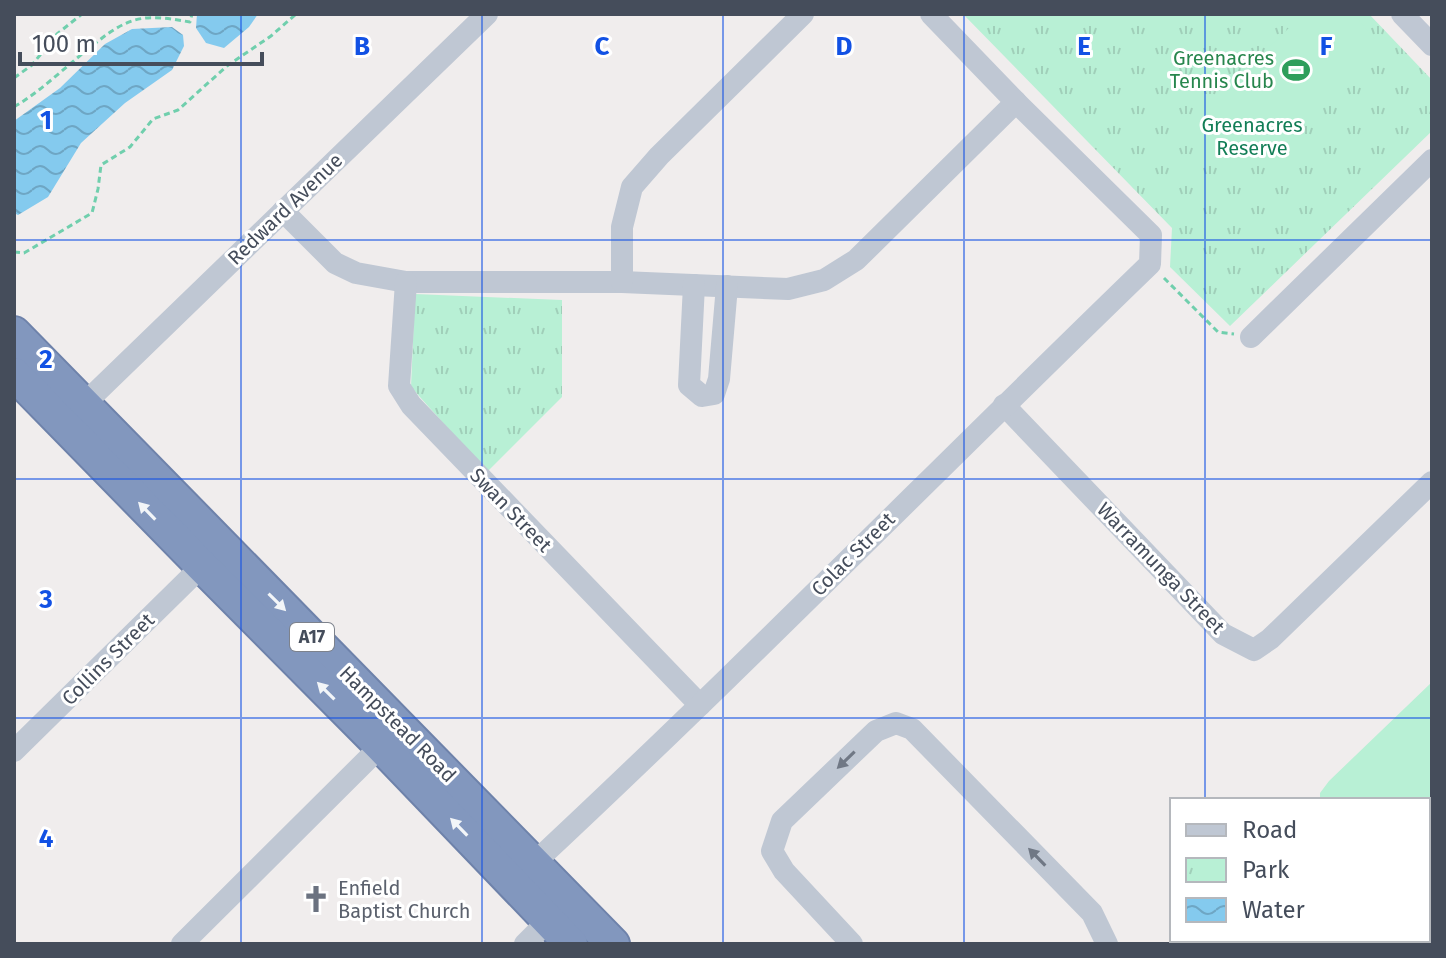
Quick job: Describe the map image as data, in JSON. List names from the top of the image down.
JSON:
{
  "streets": {
    "highway": ["A17", "Hampstead Road"],
    "street": [
      "Redward Avenue",
      "Swan Street",
      "Colac Street",
      "Warramunga Street",
      "Collins Street"
    ]
  },
  "crossings": [
    ["Redward Avenue", "Hampstead Road"],
    ["Swan Street", "Colac Street"],
    ["Colac Street", "Warramunga Street"],
    ["Colac Street", "Hampstead Road"],
    ["Collins Street", "Hampstead Road"]
  ],
  "parks": ["Greenacres Reserve"],
  "places": {
    "sports": ["Greenacres Tennis Club"],
    "church": ["Enfield Baptist Church"]
  },
  "legend": ["Road", "Park", "Water"],
  "scale_bar": "100 m",
  "grid": {
    "columns": [
      "B",
      "C",
      "D",
      "E",
      "F"
    ],
    "rows": [
      "1",
      "2",
      "3",
      "4"
    ]
  }
}
